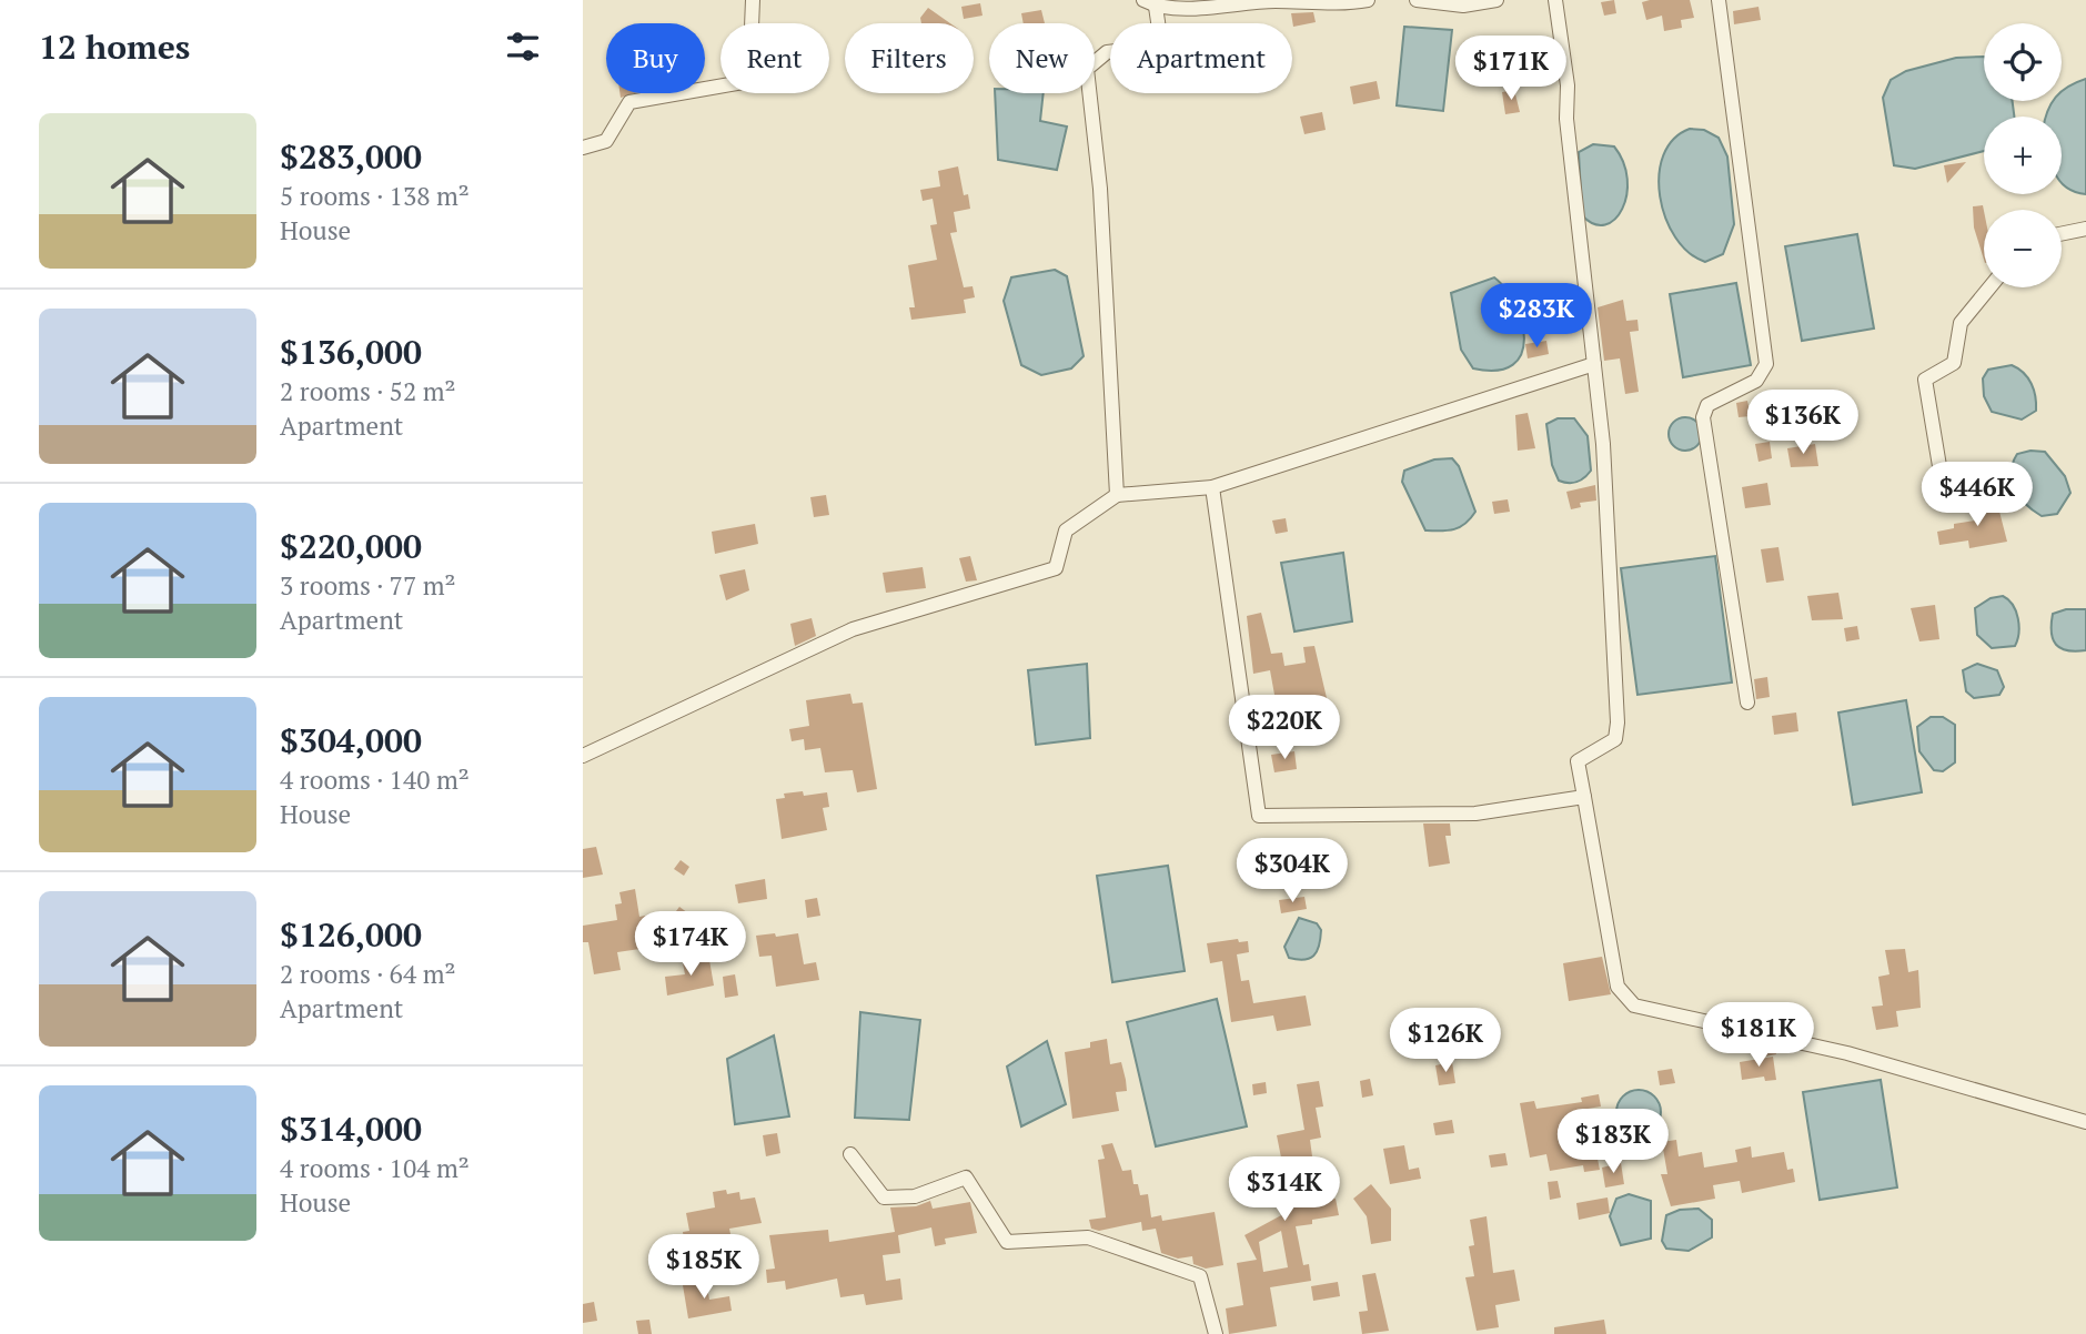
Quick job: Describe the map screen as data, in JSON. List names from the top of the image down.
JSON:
{
  "page": {
    "heading": "12 homes",
    "map_buttons": ["+", "−"],
    "chip": [
      "Buy",
      "Rent",
      "Filters",
      "New",
      "Apartment"
    ],
    "price": [
      "$171K",
      "$283K",
      "$136K",
      "$446K",
      "$220K",
      "$304K",
      "$174K",
      "$181K",
      "$126K",
      "$183K",
      "$314K",
      "$185K"
    ],
    "list": [
      {
        "name": "$283,000",
        "note": "5 rooms · 138 m² · House"
      },
      {
        "name": "$136,000",
        "note": "2 rooms · 52 m² · Apartment"
      },
      {
        "name": "$220,000",
        "note": "3 rooms · 77 m² · Apartment"
      },
      {
        "name": "$304,000",
        "note": "4 rooms · 140 m² · House"
      },
      {
        "name": "$126,000",
        "note": "2 rooms · 64 m² · Apartment"
      },
      {
        "name": "$314,000",
        "note": "4 rooms · 104 m² · House"
      }
    ]
  }
}
